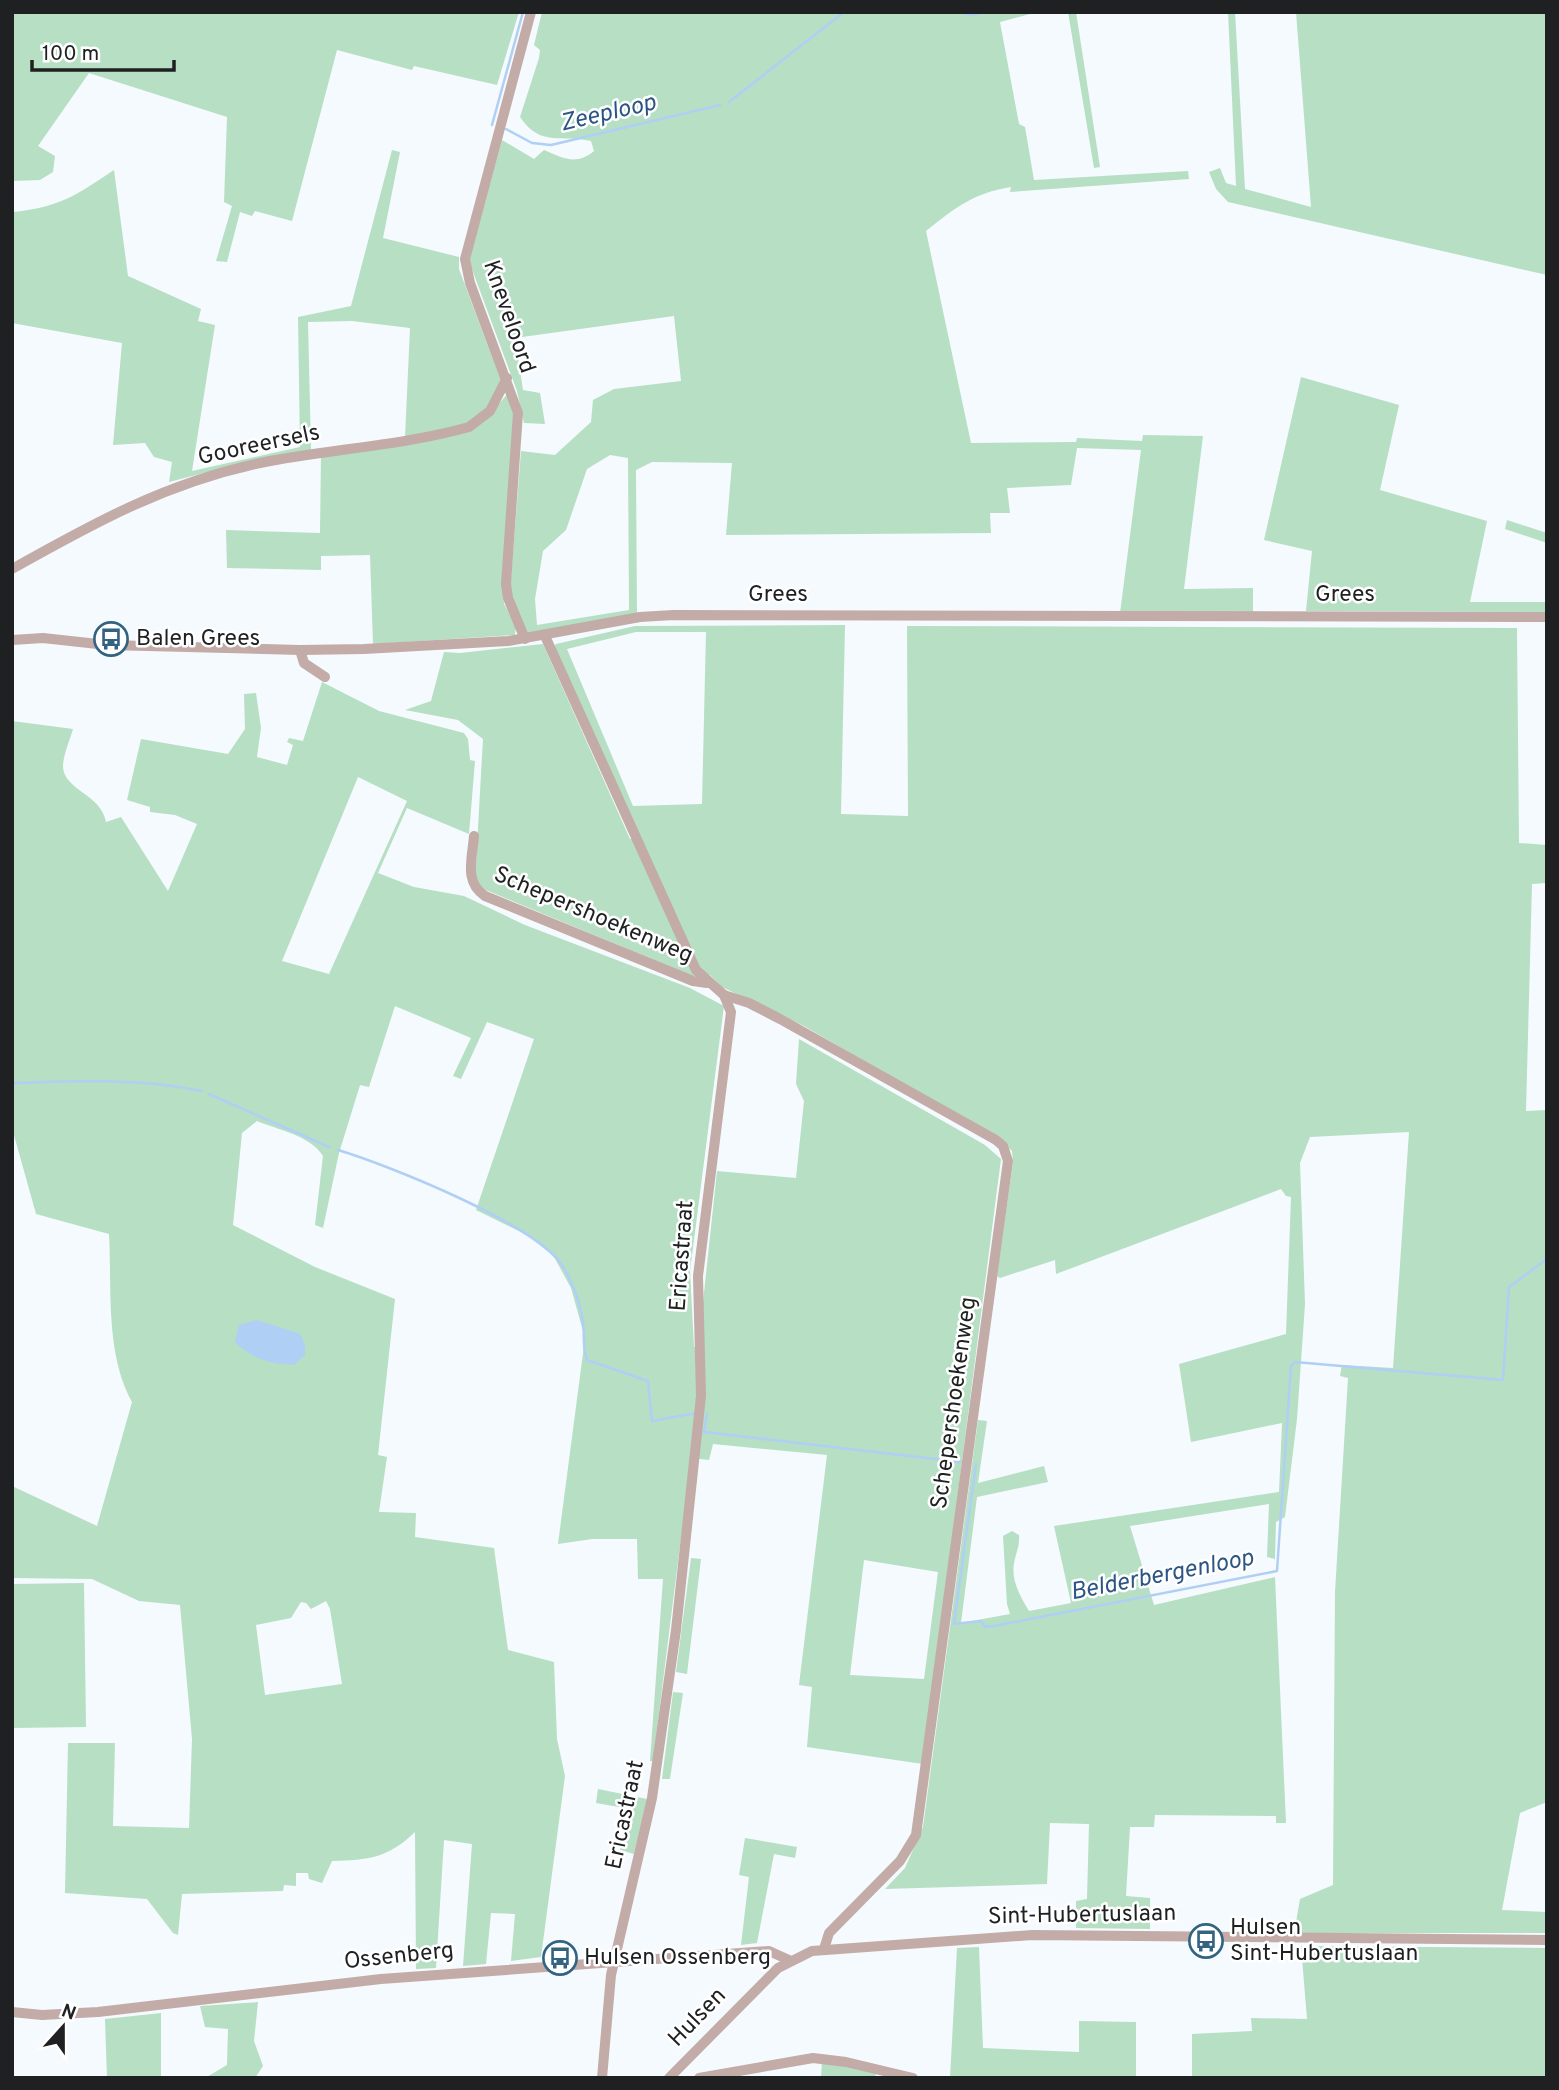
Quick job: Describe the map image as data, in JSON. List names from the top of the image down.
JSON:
{
  "streets": {
    "street": [
      "Kneveloord",
      "Gooreersels",
      "Grees",
      "Schepershoekenweg",
      "Ericastraat",
      "Sint-Hubertuslaan",
      "Ossenberg",
      "Hulsen"
    ]
  },
  "crossings": [
    ["Kneveloord", "Gooreersels"],
    ["Kneveloord", "Grees"],
    ["Schepershoekenweg", "Ericastraat"],
    ["Schepershoekenweg", "Sint-Hubertuslaan"],
    ["Ericastraat", "Ossenberg"],
    ["Sint-Hubertuslaan", "Ossenberg"],
    ["Sint-Hubertuslaan", "Hulsen"],
    ["Ossenberg", "Hulsen"]
  ],
  "water": ["Zeeploop", "Belderbergenloop"],
  "places": {
    "bus stop": ["Balen Grees", "Hulsen Sint-Hubertuslaan", "Hulsen Ossenberg"]
  },
  "scale_bar": "100 m",
  "north": "top"
}
